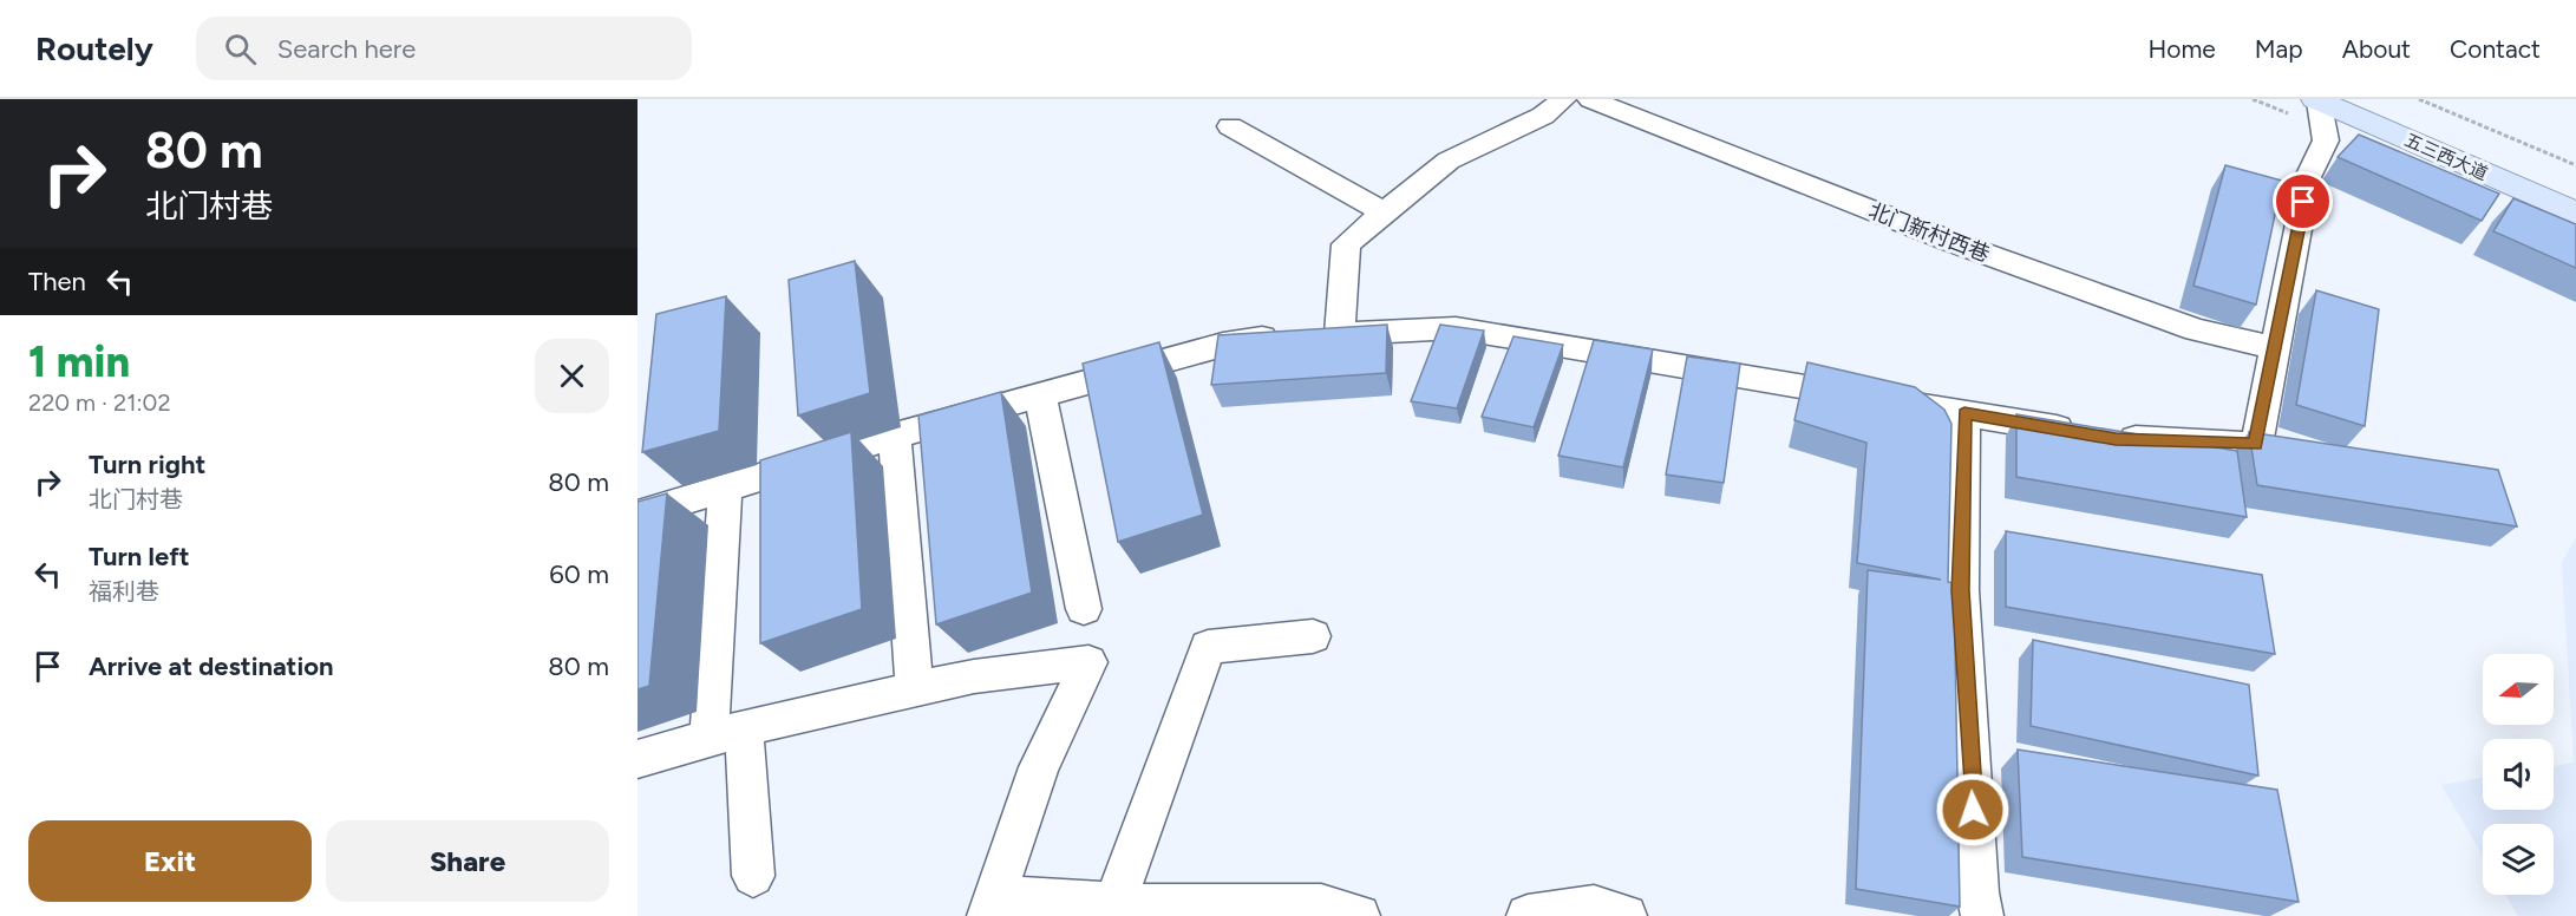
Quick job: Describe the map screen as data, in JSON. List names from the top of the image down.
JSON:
{
  "streets": {
    "main road": ["五三西大道"],
    "street": ["北门新村西巷"]
  },
  "north": "left",
  "page": {
    "header": "Routely",
    "search": "Search here",
    "nav": [
      "Home",
      "Map",
      "About",
      "Contact"
    ],
    "turn": ["80 m", "北门村巷"],
    "then": "Then",
    "heading": ["1 min", "220 m · 21:02"],
    "list": [
      {
        "name": "Turn right",
        "note": "北门村巷",
        "value": "80 m"
      },
      {
        "name": "Turn left",
        "note": "福利巷",
        "value": "60 m"
      },
      {
        "name": "Arrive at destination",
        "value": "80 m"
      }
    ],
    "buttons": ["Exit", "Share"]
  }
}
